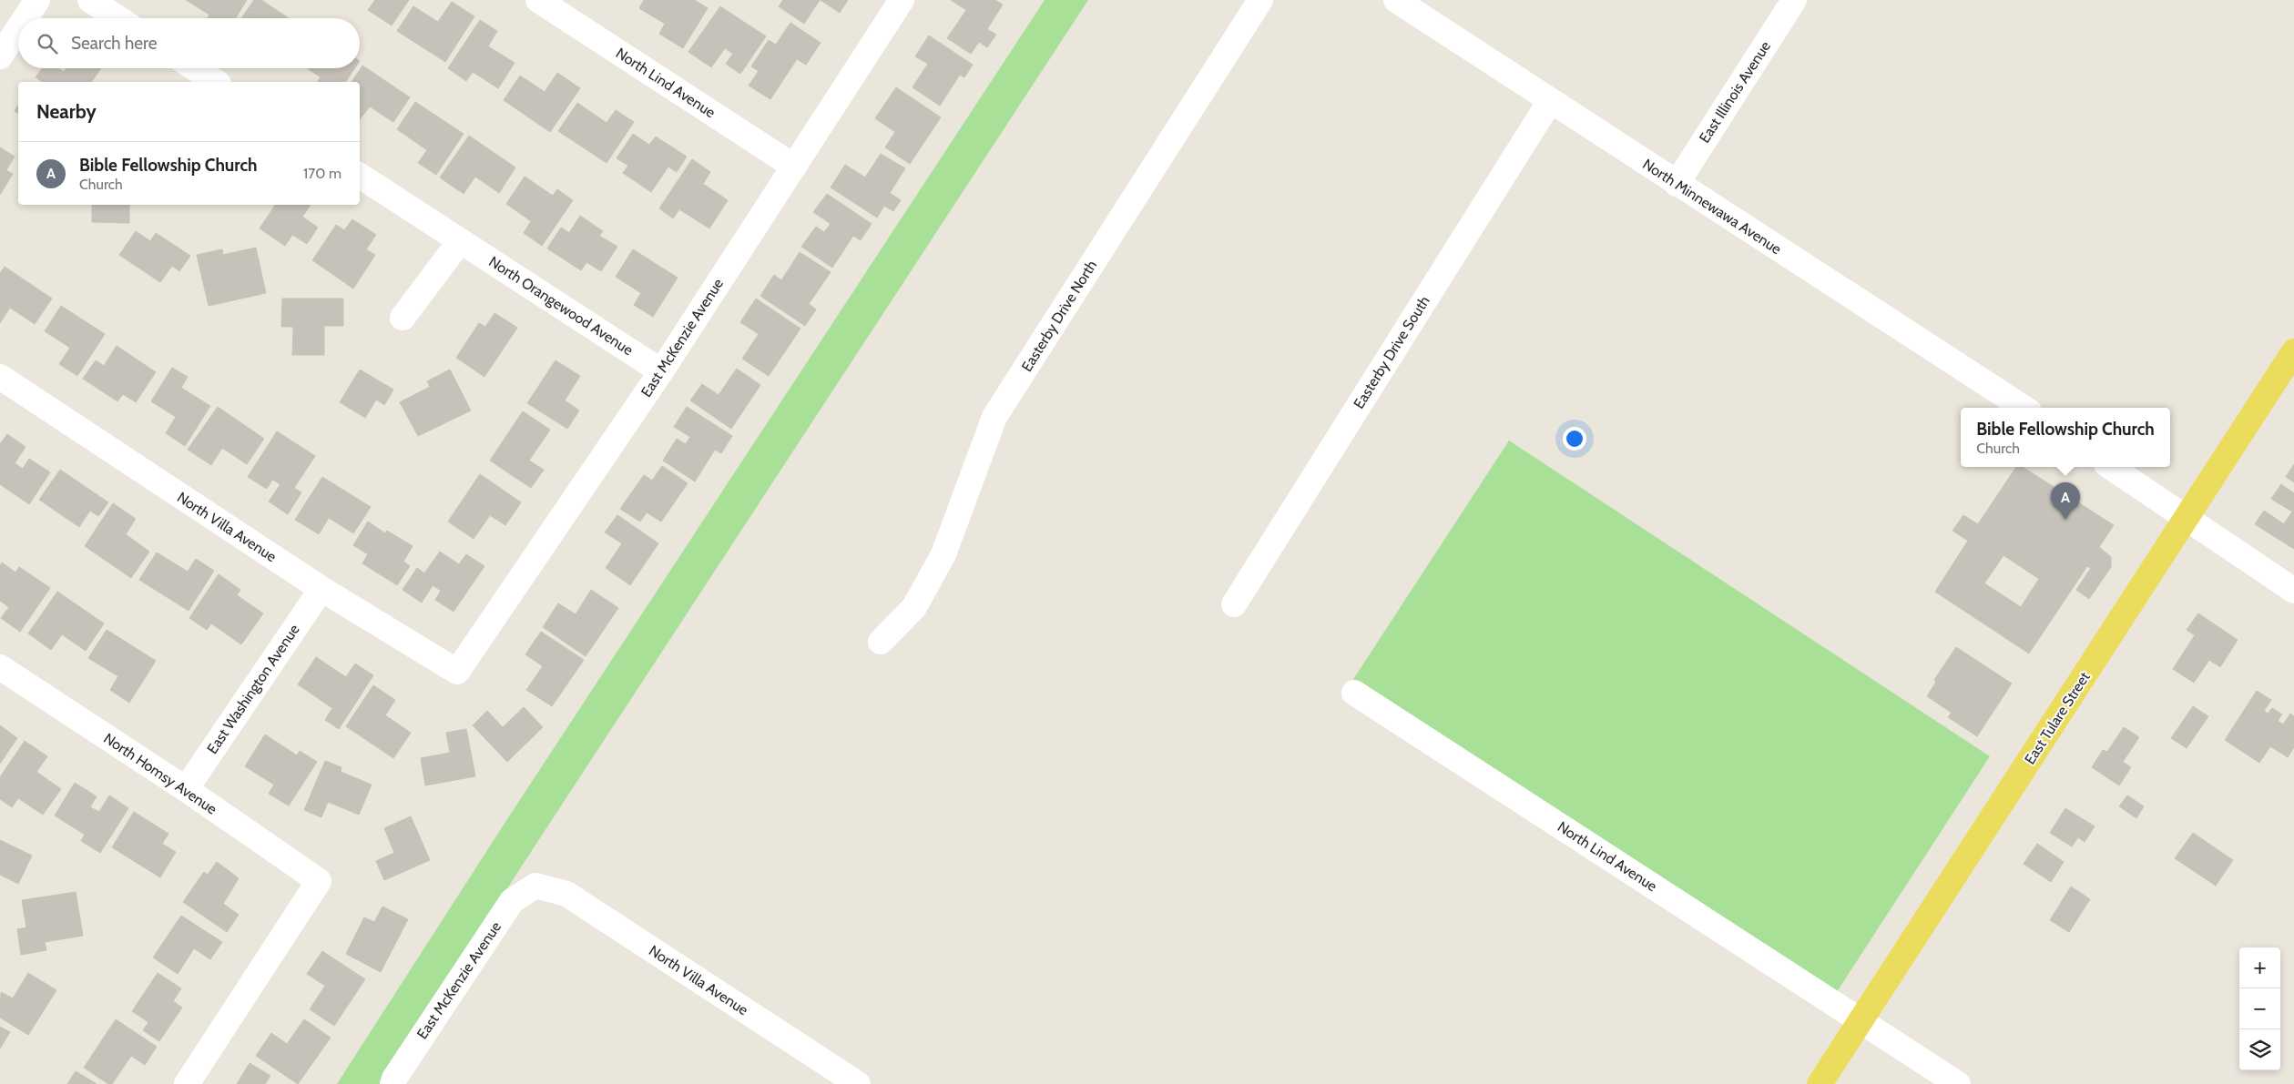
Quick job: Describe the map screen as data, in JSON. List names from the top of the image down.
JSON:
{
  "streets": {
    "main road": ["East Tulare Street"],
    "street": [
      "North Lind Avenue",
      "East Illinois Avenue",
      "North Minnewawa Avenue",
      "North Orangewood Avenue",
      "Easterby Drive North",
      "East McKenzie Avenue",
      "Easterby Drive South",
      "North Villa Avenue",
      "East Washington Avenue",
      "North Homsy Avenue"
    ]
  },
  "crossings": [
    ["North Lind Avenue", "East McKenzie Avenue"],
    ["North Lind Avenue", "East Tulare Street"],
    ["East Illinois Avenue", "North Minnewawa Avenue"],
    ["North Minnewawa Avenue", "Easterby Drive South"],
    ["North Orangewood Avenue", "East McKenzie Avenue"],
    ["East McKenzie Avenue", "North Villa Avenue"],
    ["North Villa Avenue", "East Washington Avenue"],
    ["East Washington Avenue", "North Homsy Avenue"]
  ],
  "page": {
    "search": "Search here",
    "heading": "Nearby",
    "list": [
      {
        "mark": "A",
        "name": "Bible Fellowship Church",
        "note": "Church",
        "value": "170 m"
      }
    ],
    "popup": ["Bible Fellowship Church", "Church"],
    "pins": "A",
    "map_buttons": ["+", "−"]
  }
}
